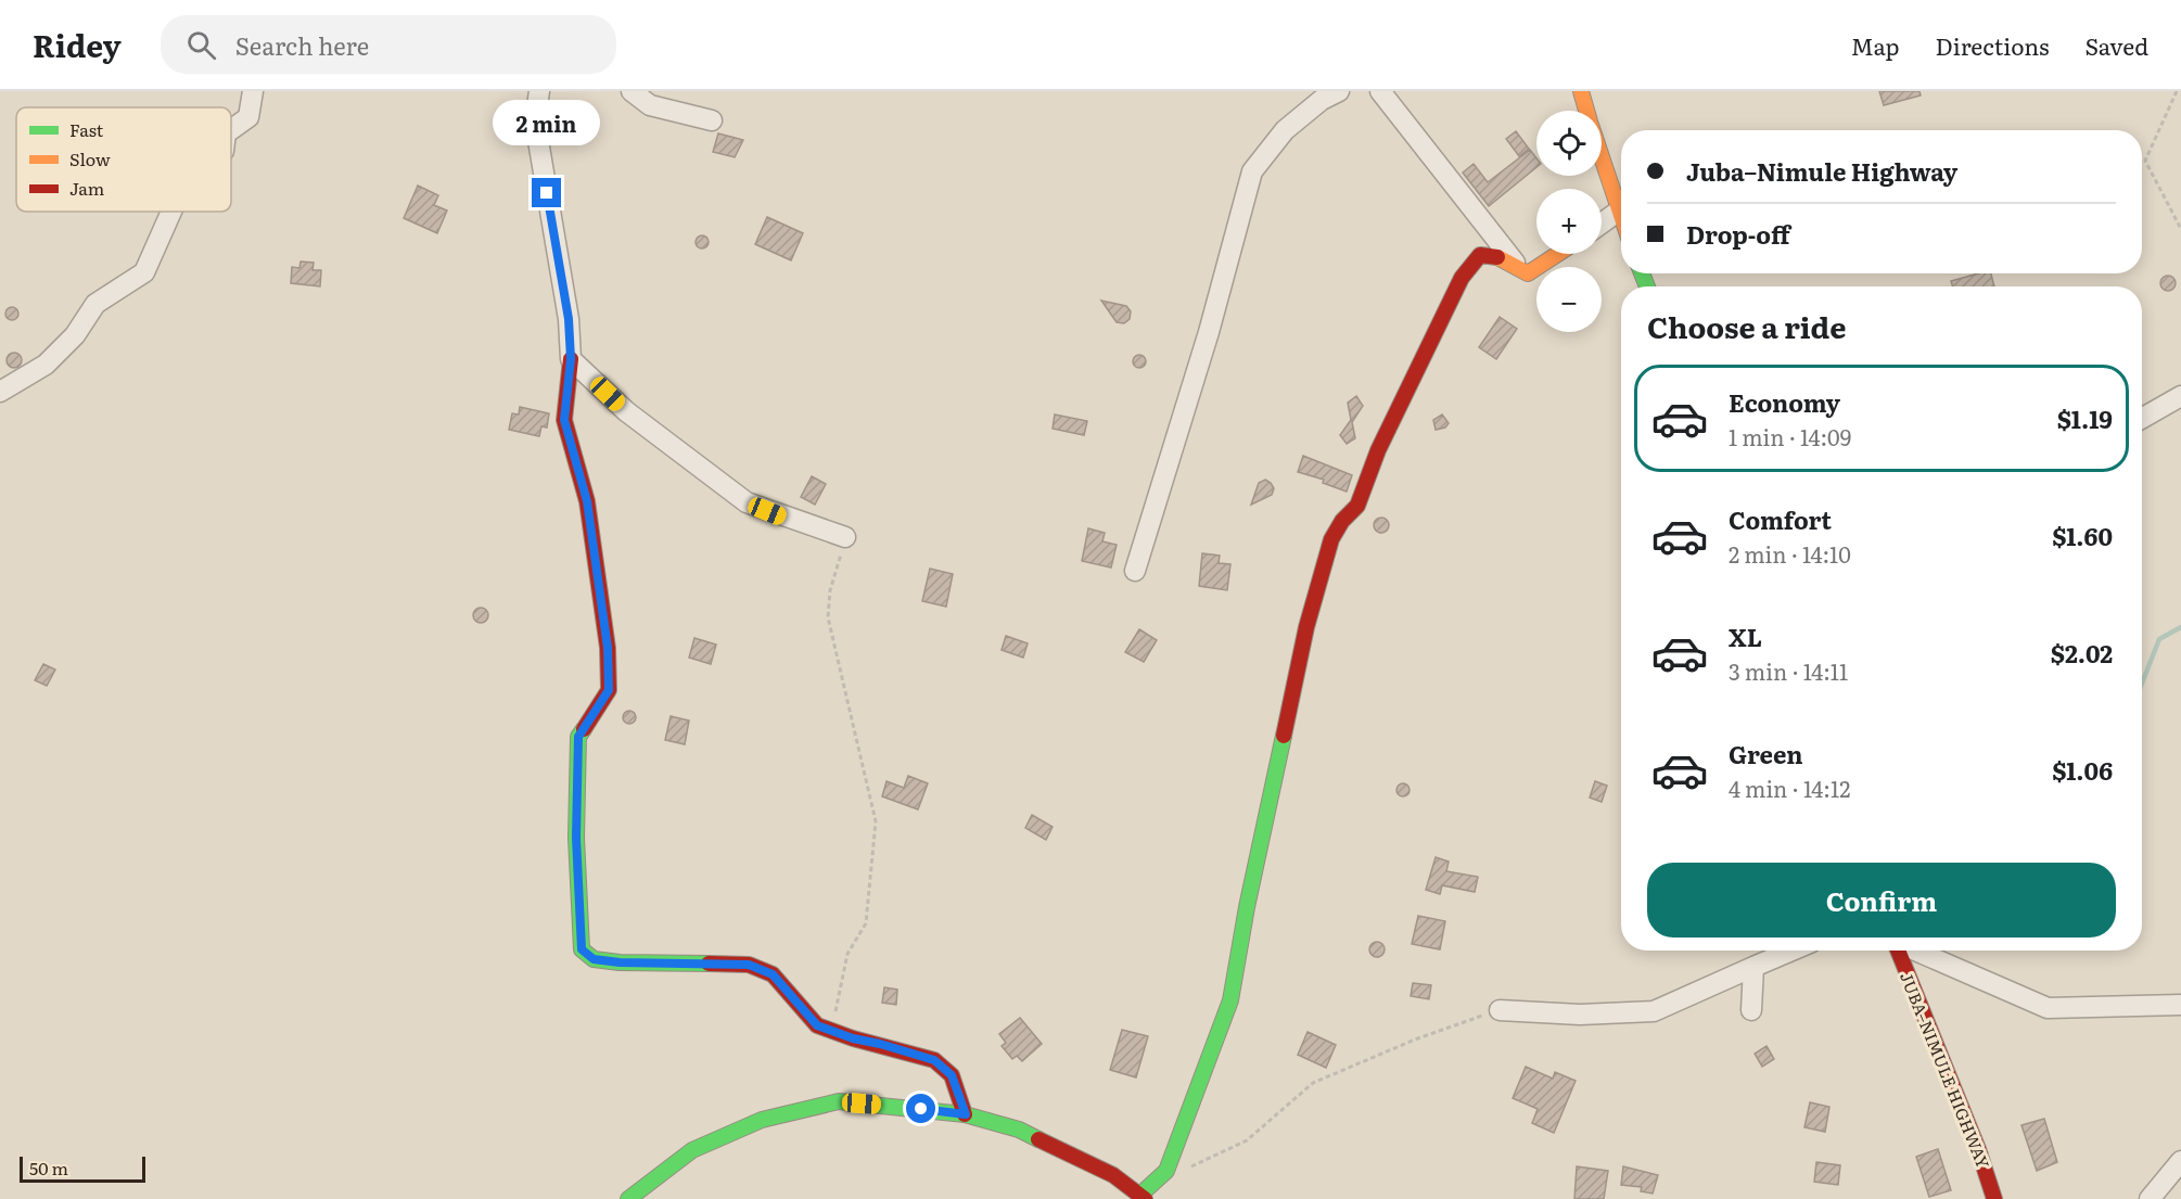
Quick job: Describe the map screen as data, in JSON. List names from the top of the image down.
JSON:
{
  "streets": {
    "street": ["JUBA–NIMULE HIGHWAY"]
  },
  "legend": ["Fast", "Slow", "Jam"],
  "scale_bar": "50 m",
  "page": {
    "header": "Ridey",
    "search": "Search here",
    "nav": ["Map", "Directions", "Saved"],
    "bubble": "2 min",
    "map_buttons": ["+", "−"],
    "banner": ["Juba–Nimule Highway", "Drop-off"],
    "heading": "Choose a ride",
    "list": [
      {
        "name": "Economy",
        "note": "1 min · 14:09",
        "value": "$1.19"
      },
      {
        "name": "Comfort",
        "note": "2 min · 14:10",
        "value": "$1.60"
      },
      {
        "name": "XL",
        "note": "3 min · 14:11",
        "value": "$2.02"
      },
      {
        "name": "Green",
        "note": "4 min · 14:12",
        "value": "$1.06"
      }
    ],
    "buttons": "Confirm",
    "scale": "50 m"
  }
}
